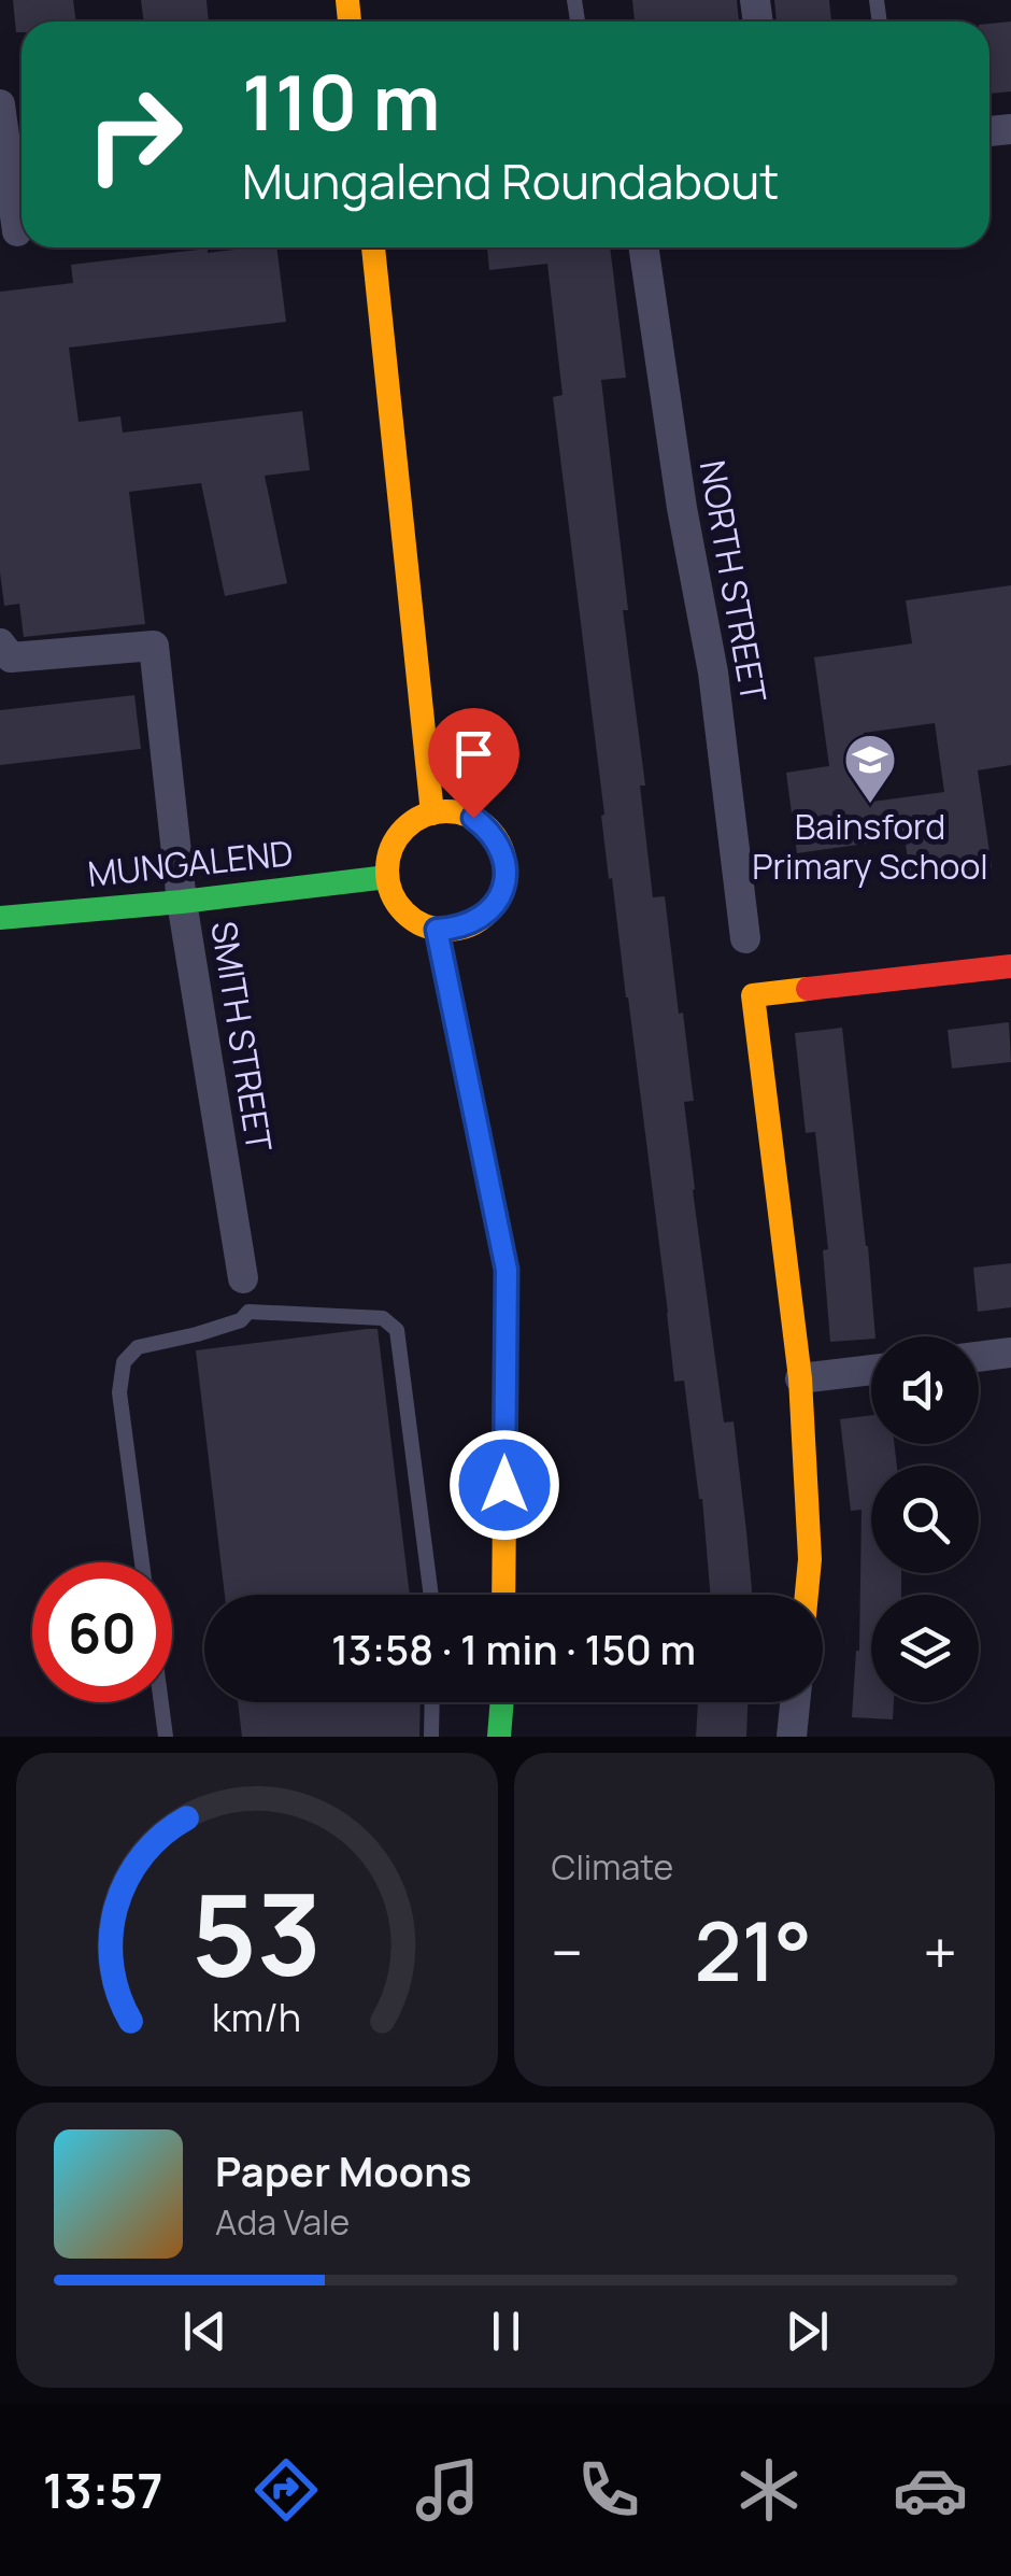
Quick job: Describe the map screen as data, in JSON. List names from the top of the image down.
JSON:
{
  "streets": {
    "main road": ["MUNGALEND"],
    "street": ["NORTH STREET", "SMITH STREET"]
  },
  "crossings": [
    ["MUNGALEND", "SMITH STREET"]
  ],
  "places": {
    "school or university": ["Bainsford Primary School"]
  },
  "page": {
    "turn": ["110 m", "Mungalend Roundabout"],
    "limit": "60",
    "trip": "13:58 · 1 min · 150 m",
    "tile": "Climate",
    "heat": ["−", "21°", "+"],
    "song": ["Paper Moons", "Ada Vale"],
    "tabs": "13:57",
    "gauge": ["53", "km/h"]
  }
}
